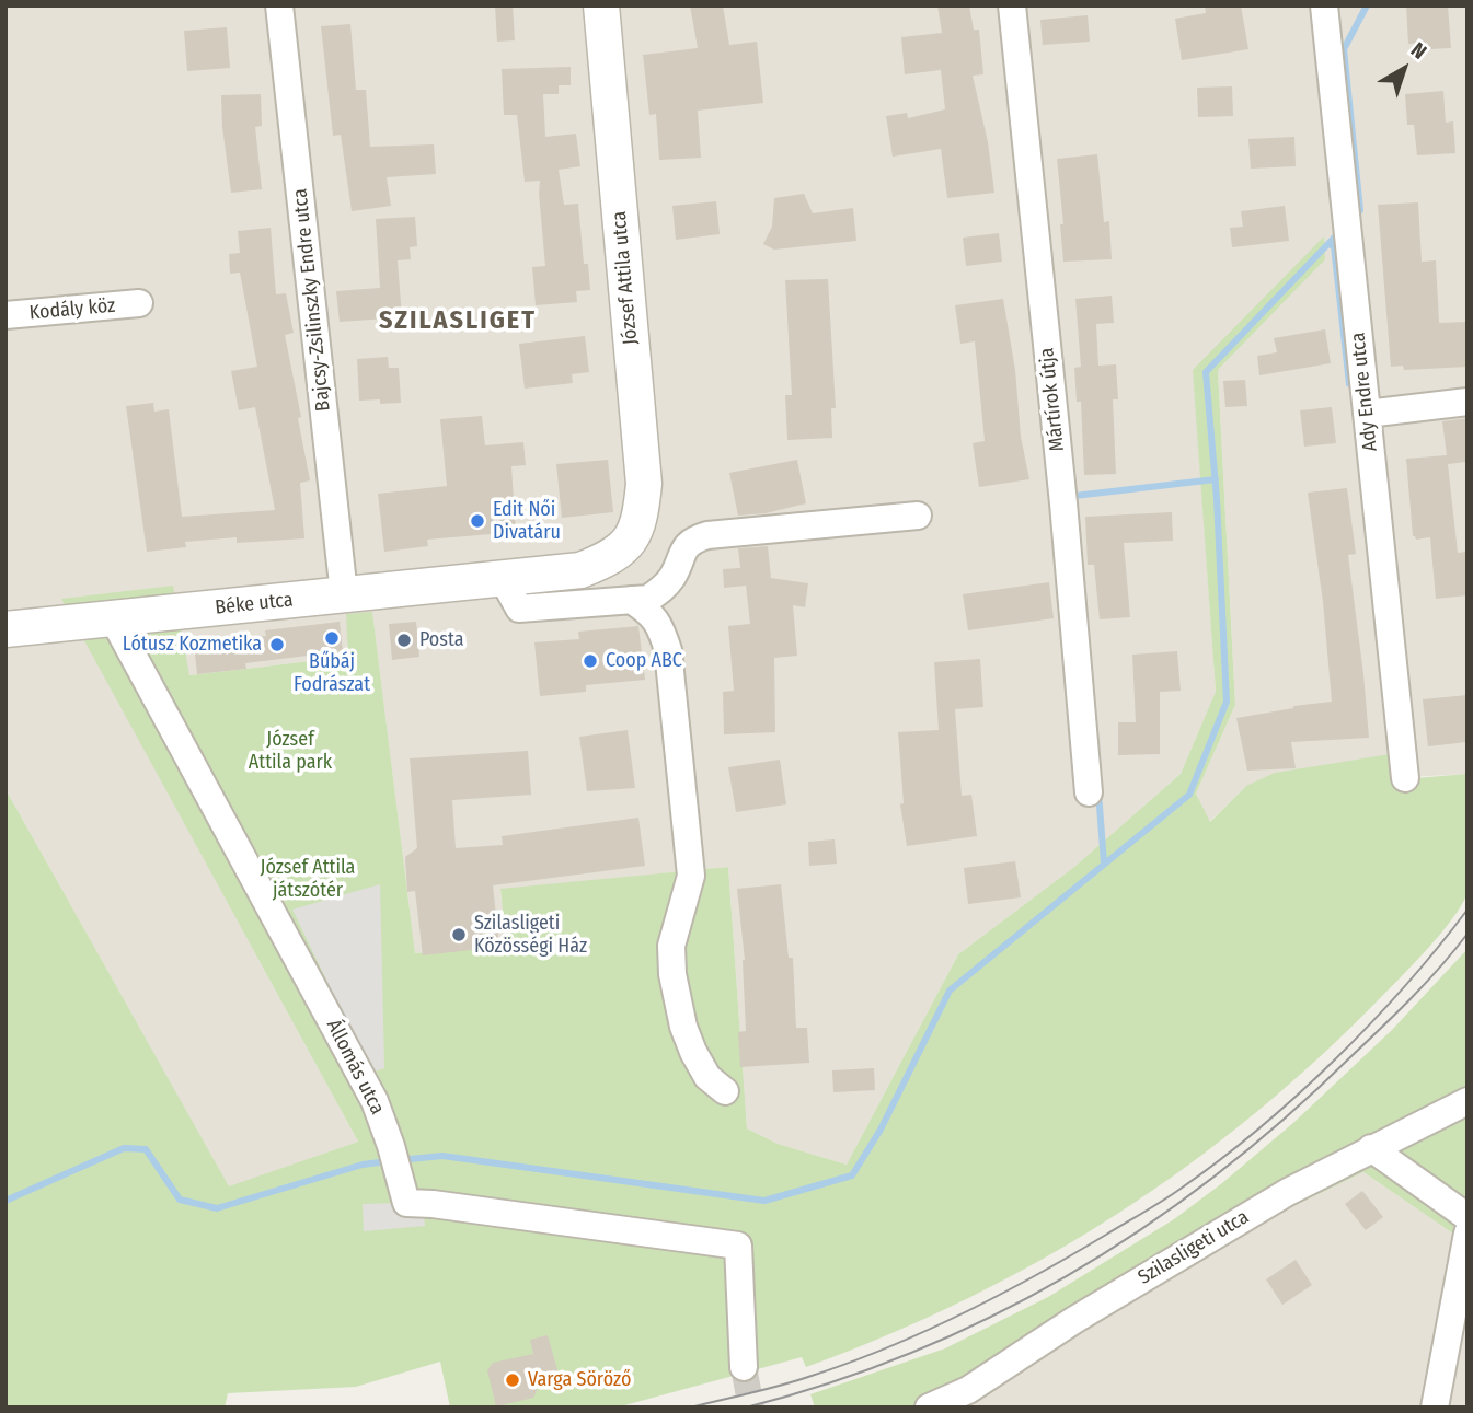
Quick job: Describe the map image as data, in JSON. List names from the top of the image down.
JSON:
{
  "streets": {
    "street": [
      "József Attila utca",
      "Bajcsy-Zsilinszky Endre utca",
      "Kodály köz",
      "Ady Endre utca",
      "Mártírok útja",
      "Béke utca",
      "Állomás utca",
      "Szilasligeti utca"
    ]
  },
  "crossings": [
    ["József Attila utca", "Béke utca"],
    ["Bajcsy-Zsilinszky Endre utca", "Béke utca"],
    ["Béke utca", "Állomás utca"]
  ],
  "districts": ["SZILASLIGET"],
  "parks": ["József Attila park", "József Attila játszótér"],
  "places": [
    "Edit Női Divatáru",
    "Bűbáj Fodrászat",
    "Posta",
    "Lótusz Kozmetika",
    "Coop ABC",
    "Szilasligeti Közösségi Ház",
    "Varga Söröző"
  ],
  "north": "top right"
}
